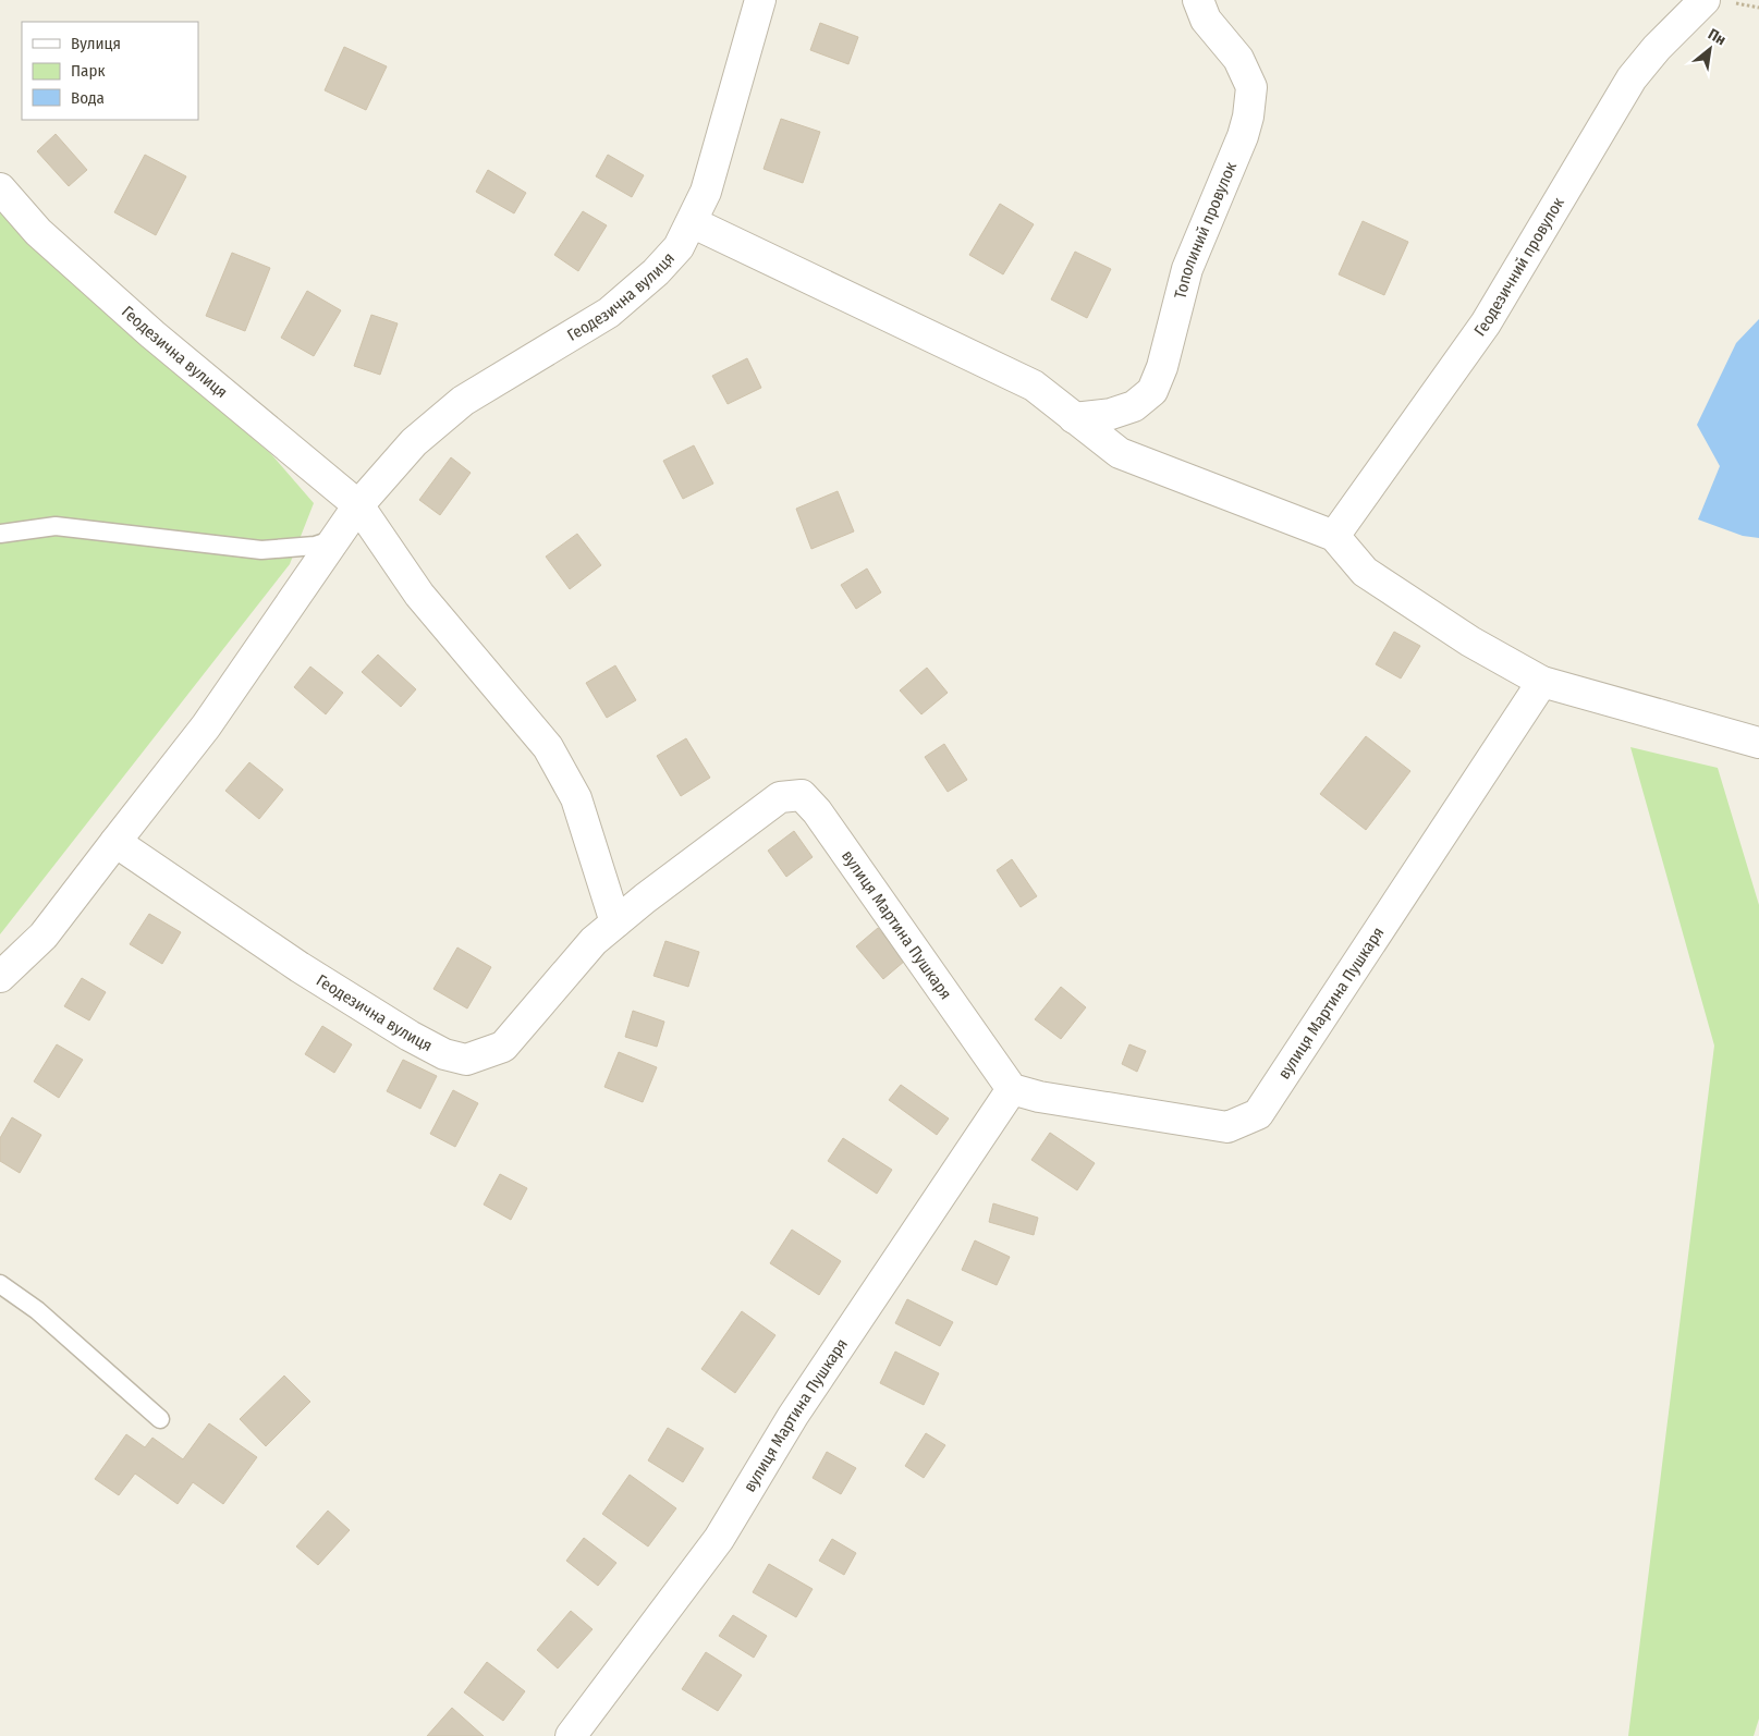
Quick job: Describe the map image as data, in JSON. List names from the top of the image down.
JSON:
{
  "streets": {
    "street": [
      "Тополиний провулок",
      "Геодезичний провулок",
      "Геодезична вулиця",
      "вулиця Мартина Пушкаря"
    ]
  },
  "crossings": [
    ["Геодезична вулиця", "вулиця Мартина Пушкаря"]
  ],
  "legend": ["Вулиця", "Парк", "Вода"],
  "north": "top right"
}
